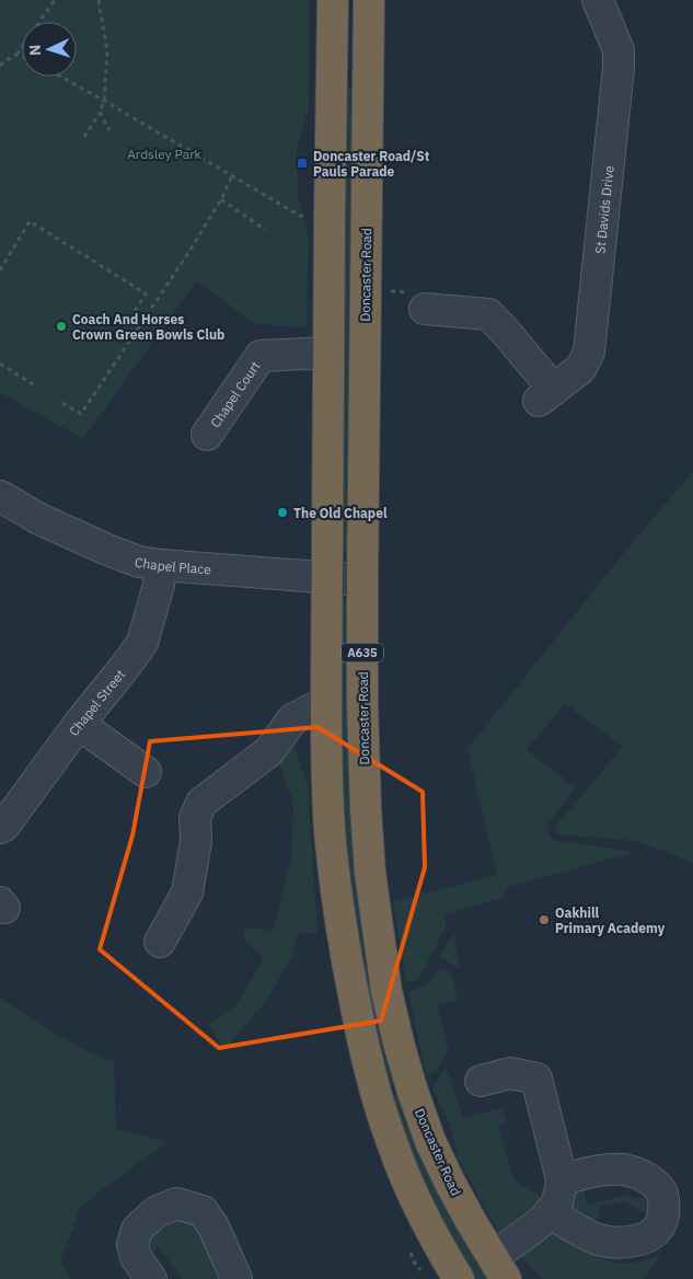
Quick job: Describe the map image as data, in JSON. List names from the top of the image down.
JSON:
{
  "streets": {
    "highway": ["Doncaster Road", "A635"],
    "street": [
      "St Davids Drive",
      "Chapel Court",
      "Chapel Place",
      "Chapel Street"
    ]
  },
  "crossings": [
    ["Doncaster Road", "Chapel Place"],
    ["Chapel Court", "A635"],
    ["Chapel Place", "A635"],
    ["Chapel Place", "Chapel Street"]
  ],
  "parks": ["Ardsley Park"],
  "places": {
    "transit": ["Doncaster Road/St Pauls Parade"],
    "other": ["Coach And Horses Crown Green Bowls Club", "The Old Chapel", "Oakhill Primary Academy"]
  },
  "north": "left"
}
